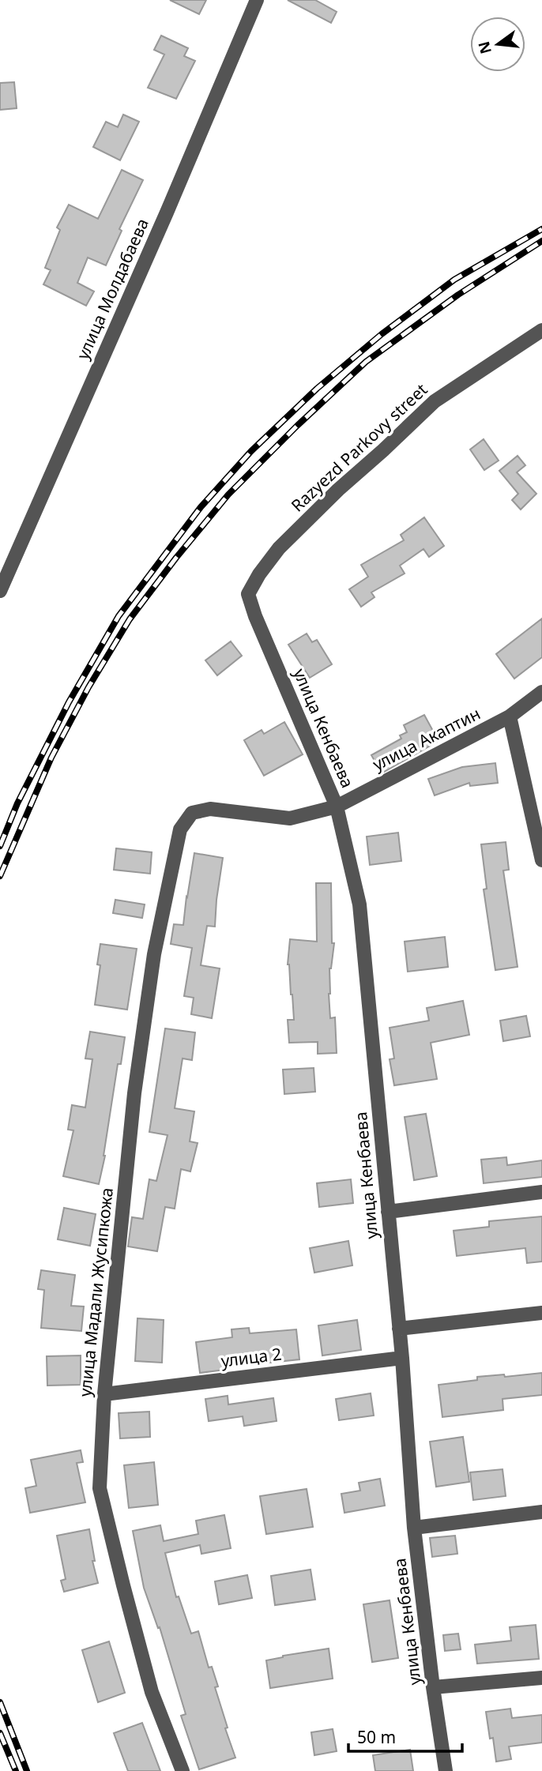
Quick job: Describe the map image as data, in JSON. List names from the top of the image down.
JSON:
{
  "streets": {
    "street": [
      "улица Молдабаева",
      "Razyezd Parkovy street",
      "улица Кенбаева",
      "улица Акаптин",
      "улица Мадали Жусипкожа",
      "улица 2"
    ]
  },
  "crossings": [
    ["Razyezd Parkovy street", "улица Кенбаева"],
    ["улица Кенбаева", "улица Акаптин"],
    ["улица Кенбаева", "улица 2"],
    ["улица Акаптин", "улица Мадали Жусипкожа"],
    ["улица Мадали Жусипкожа", "улица 2"]
  ],
  "scale_bar": "50 m",
  "north": "left"
}
